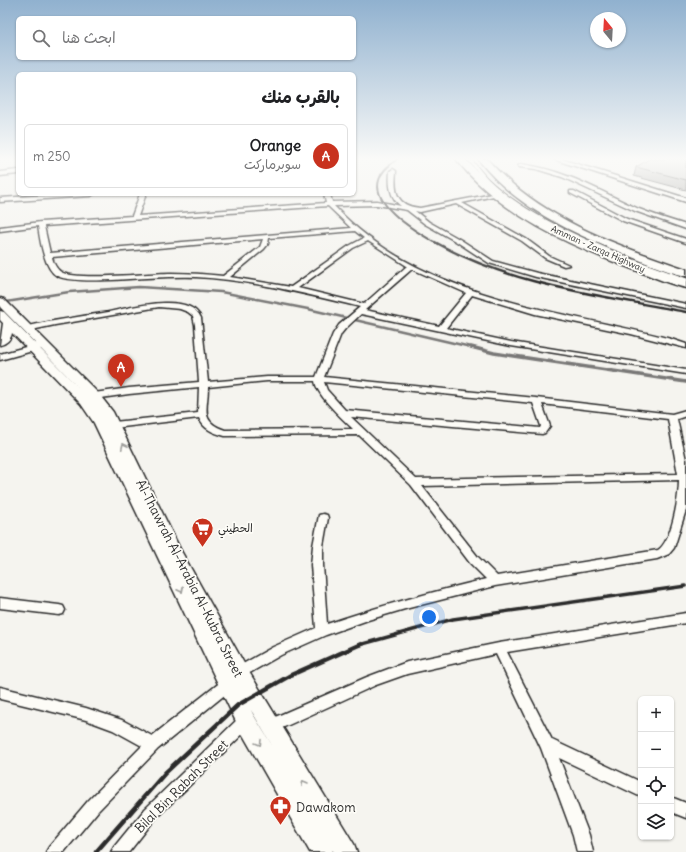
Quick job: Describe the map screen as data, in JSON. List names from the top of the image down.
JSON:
{
  "streets": {
    "highway": ["Amman - Zarqa Highway"],
    "main road": ["Al-Thawrah Al-Arabia Al-Kubra Street"],
    "street": ["Bilal Bin Rabah Street"]
  },
  "crossings": [
    ["Al-Thawrah Al-Arabia Al-Kubra Street", "Bilal Bin Rabah Street"]
  ],
  "places": {
    "supermarket": ["الحطيني"],
    "pharmacy": ["Dawakom"]
  },
  "north": "top",
  "page": {
    "search": "ابحث هنا",
    "heading": "بالقرب منك",
    "list": [
      {
        "mark": "A",
        "name": "Orange",
        "note": "سوبرماركت",
        "value": "250 m"
      }
    ],
    "pins": "A",
    "map_buttons": ["+", "−"]
  }
}
